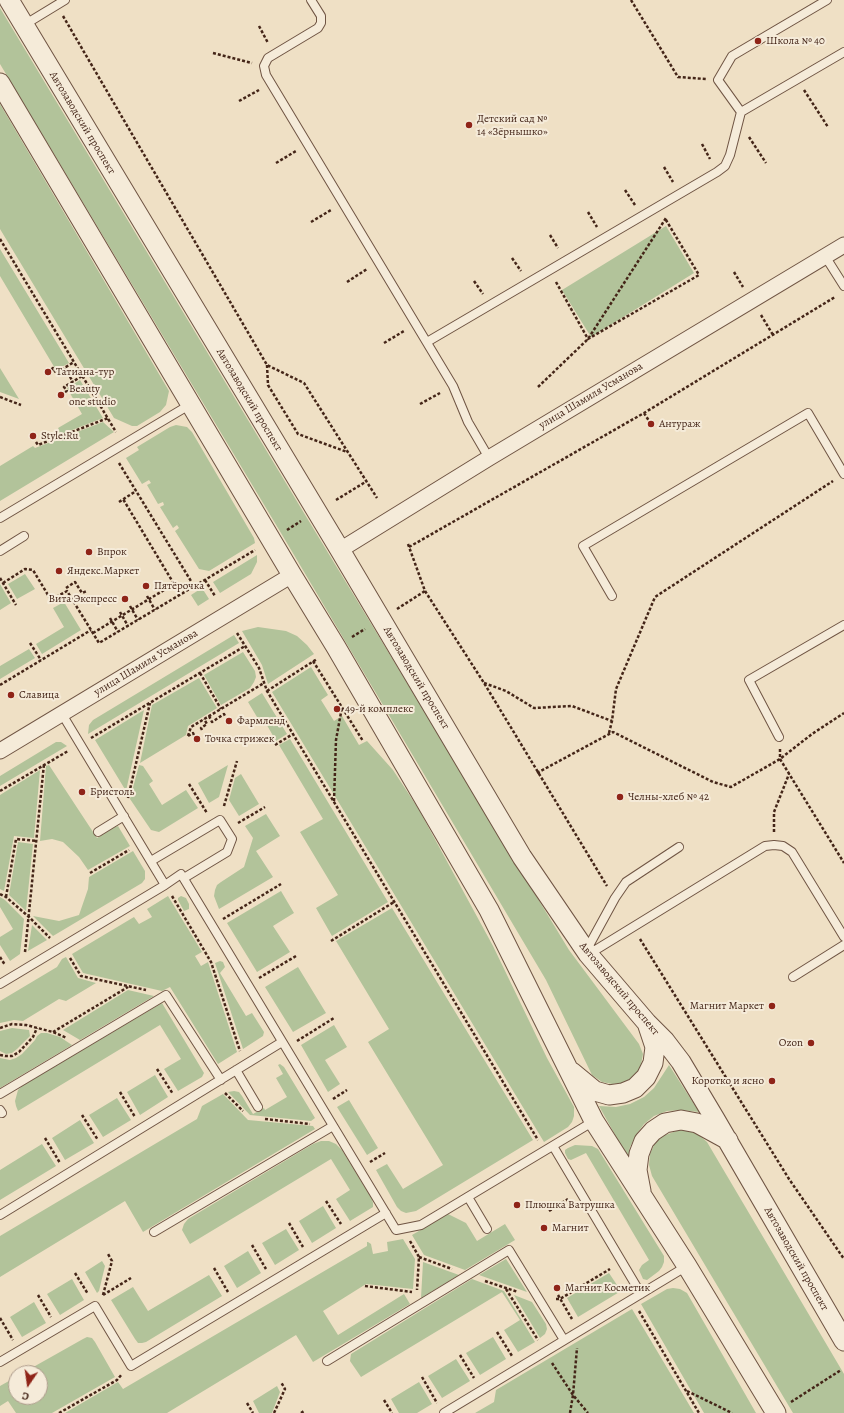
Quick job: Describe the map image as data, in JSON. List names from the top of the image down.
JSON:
{
  "streets": {
    "street": ["Автозаводский проспект", "улица Шамиля Усманова"]
  },
  "crossings": [
    ["Автозаводский проспект", "улица Шамиля Усманова"]
  ],
  "places": [
    "Школа № 40",
    "Детский сад № 14 «Зёрнышко»",
    "Татиана-тур",
    "Beauty one studio",
    "Антураж",
    "Style.Ru",
    "Впрок",
    "Яндекс.Маркет",
    "Пятёрочка",
    "Вита Экспресс",
    "Славица",
    "49-й комплекс",
    "Фармленд",
    "Точка стрижек",
    "Бристоль",
    "Челны-хлеб № 42",
    "Магнит Маркет",
    "Ozon",
    "Коротко и ясно",
    "Плюшка Ватрушка",
    "Магнит",
    "Магнит Косметик"
  ],
  "north": "bottom"
}
